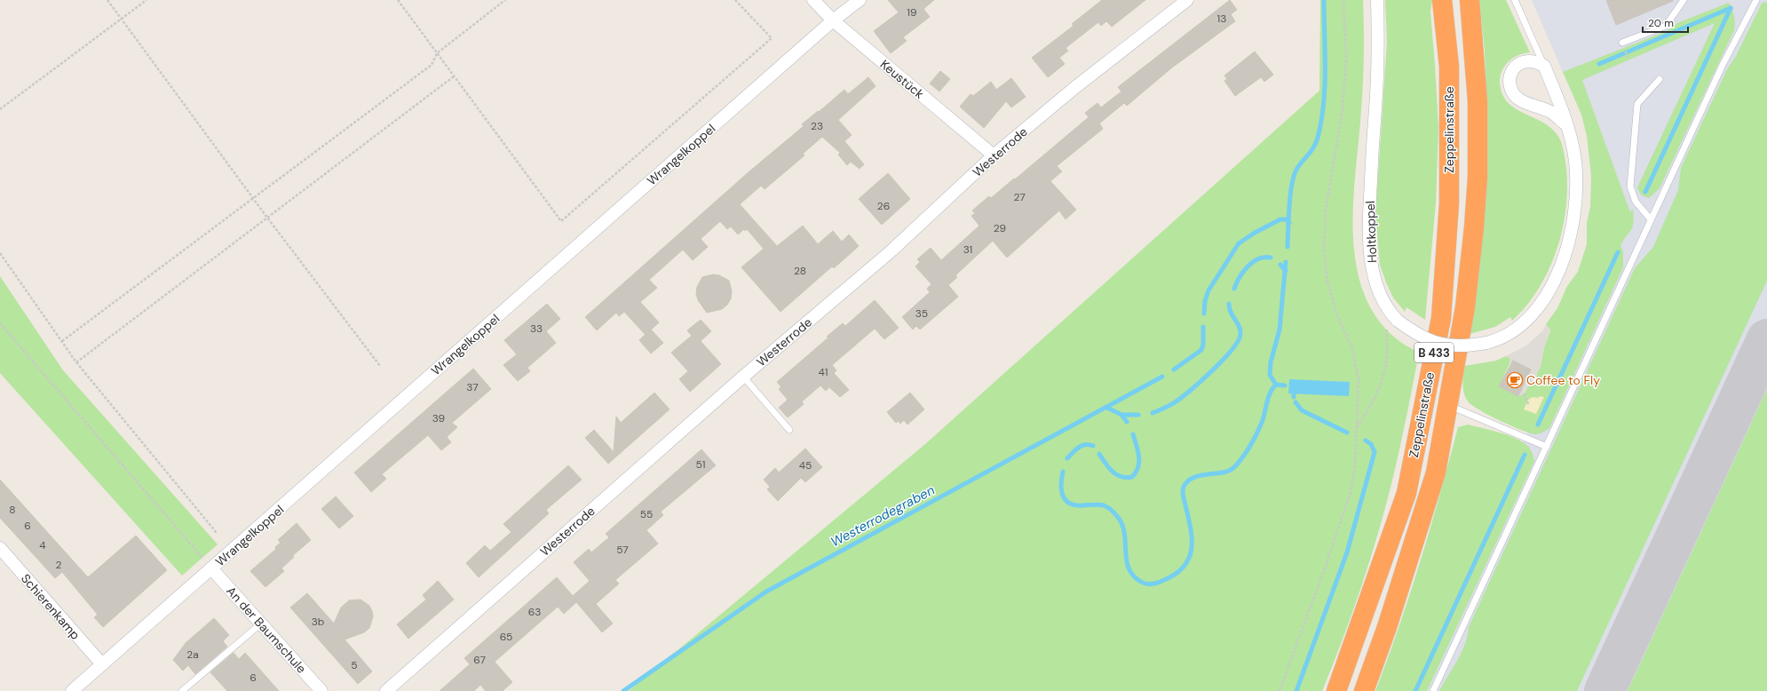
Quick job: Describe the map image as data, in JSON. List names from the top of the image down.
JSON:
{
  "streets": {
    "highway": ["Zeppelinstraße", "B 433"],
    "street": [
      "Keustück",
      "Westerrode",
      "Wrangelkoppel",
      "Holtkoppel",
      "Schierenkamp",
      "An der Baumschule"
    ]
  },
  "crossings": [
    ["Keustück", "Westerrode"],
    ["Keustück", "Wrangelkoppel"],
    ["Wrangelkoppel", "Schierenkamp"],
    ["Wrangelkoppel", "An der Baumschule"]
  ],
  "water": ["Westerrodegraben"],
  "places": {
    "cafe": ["Coffee to Fly"]
  },
  "house_numbers": [
    "19",
    "13",
    "23",
    "27",
    "26",
    "29",
    "31",
    "28",
    "35",
    "33",
    "41",
    "37",
    "39",
    "51",
    "45",
    "8",
    "55",
    "6",
    "4",
    "57",
    "2",
    "63",
    "3b",
    "65",
    "2a",
    "67",
    "5",
    "6"
  ],
  "scale_bar": "20 m"
}
